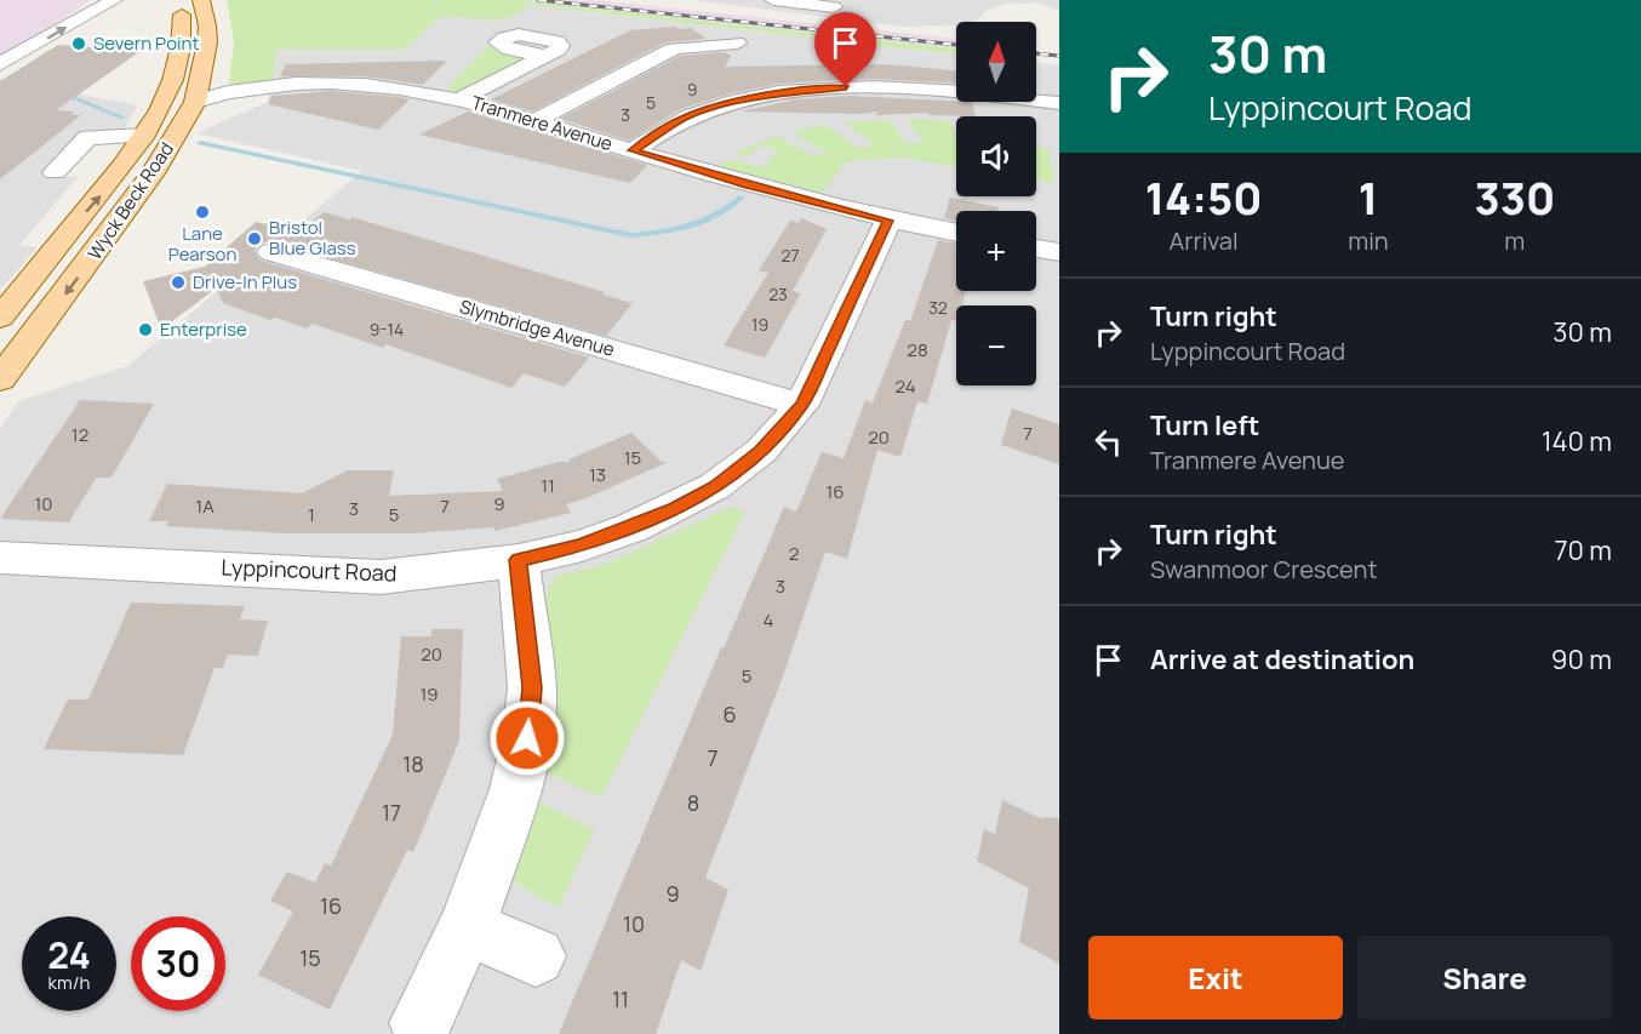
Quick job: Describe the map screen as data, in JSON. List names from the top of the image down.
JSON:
{
  "streets": {
    "main road": ["Wyck Beck Road"],
    "street": ["Tranmere Avenue", "Slymbridge Avenue", "Lyppincourt Road"]
  },
  "crossings": [
    ["Tranmere Avenue", "Wyck Beck Road"],
    ["Tranmere Avenue", "Lyppincourt Road"],
    ["Slymbridge Avenue", "Lyppincourt Road"]
  ],
  "places": [
    "Severn Point",
    "Lane Pearson",
    "Bristol Blue Glass",
    "Drive-In Plus",
    "Enterprise"
  ],
  "house_numbers": [
    "9",
    "5",
    "3",
    "27",
    "23",
    "32",
    "19",
    "9-14",
    "28",
    "24",
    "7",
    "12",
    "20",
    "15",
    "13",
    "11",
    "16",
    "10",
    "9",
    "1A",
    "7",
    "3",
    "1",
    "5",
    "2",
    "3",
    "4",
    "20",
    "5",
    "19",
    "6",
    "7",
    "18",
    "8",
    "17",
    "9",
    "16",
    "10",
    "15",
    "11"
  ],
  "north": "top",
  "page": {
    "turn": ["30 m", "Lyppincourt Road"],
    "map_buttons": ["+", "−"],
    "eta": [
      "14:50",
      "Arrival",
      "1",
      "min",
      "330",
      "m"
    ],
    "list": [
      {
        "name": "Turn right",
        "note": "Lyppincourt Road",
        "value": "30 m"
      },
      {
        "name": "Turn left",
        "note": "Tranmere Avenue",
        "value": "140 m"
      },
      {
        "name": "Turn right",
        "note": "Swanmoor Crescent",
        "value": "70 m"
      },
      {
        "name": "Arrive at destination",
        "value": "90 m"
      }
    ],
    "speed": "24 km/h",
    "limit": "30",
    "buttons": ["Exit", "Share"]
  }
}
